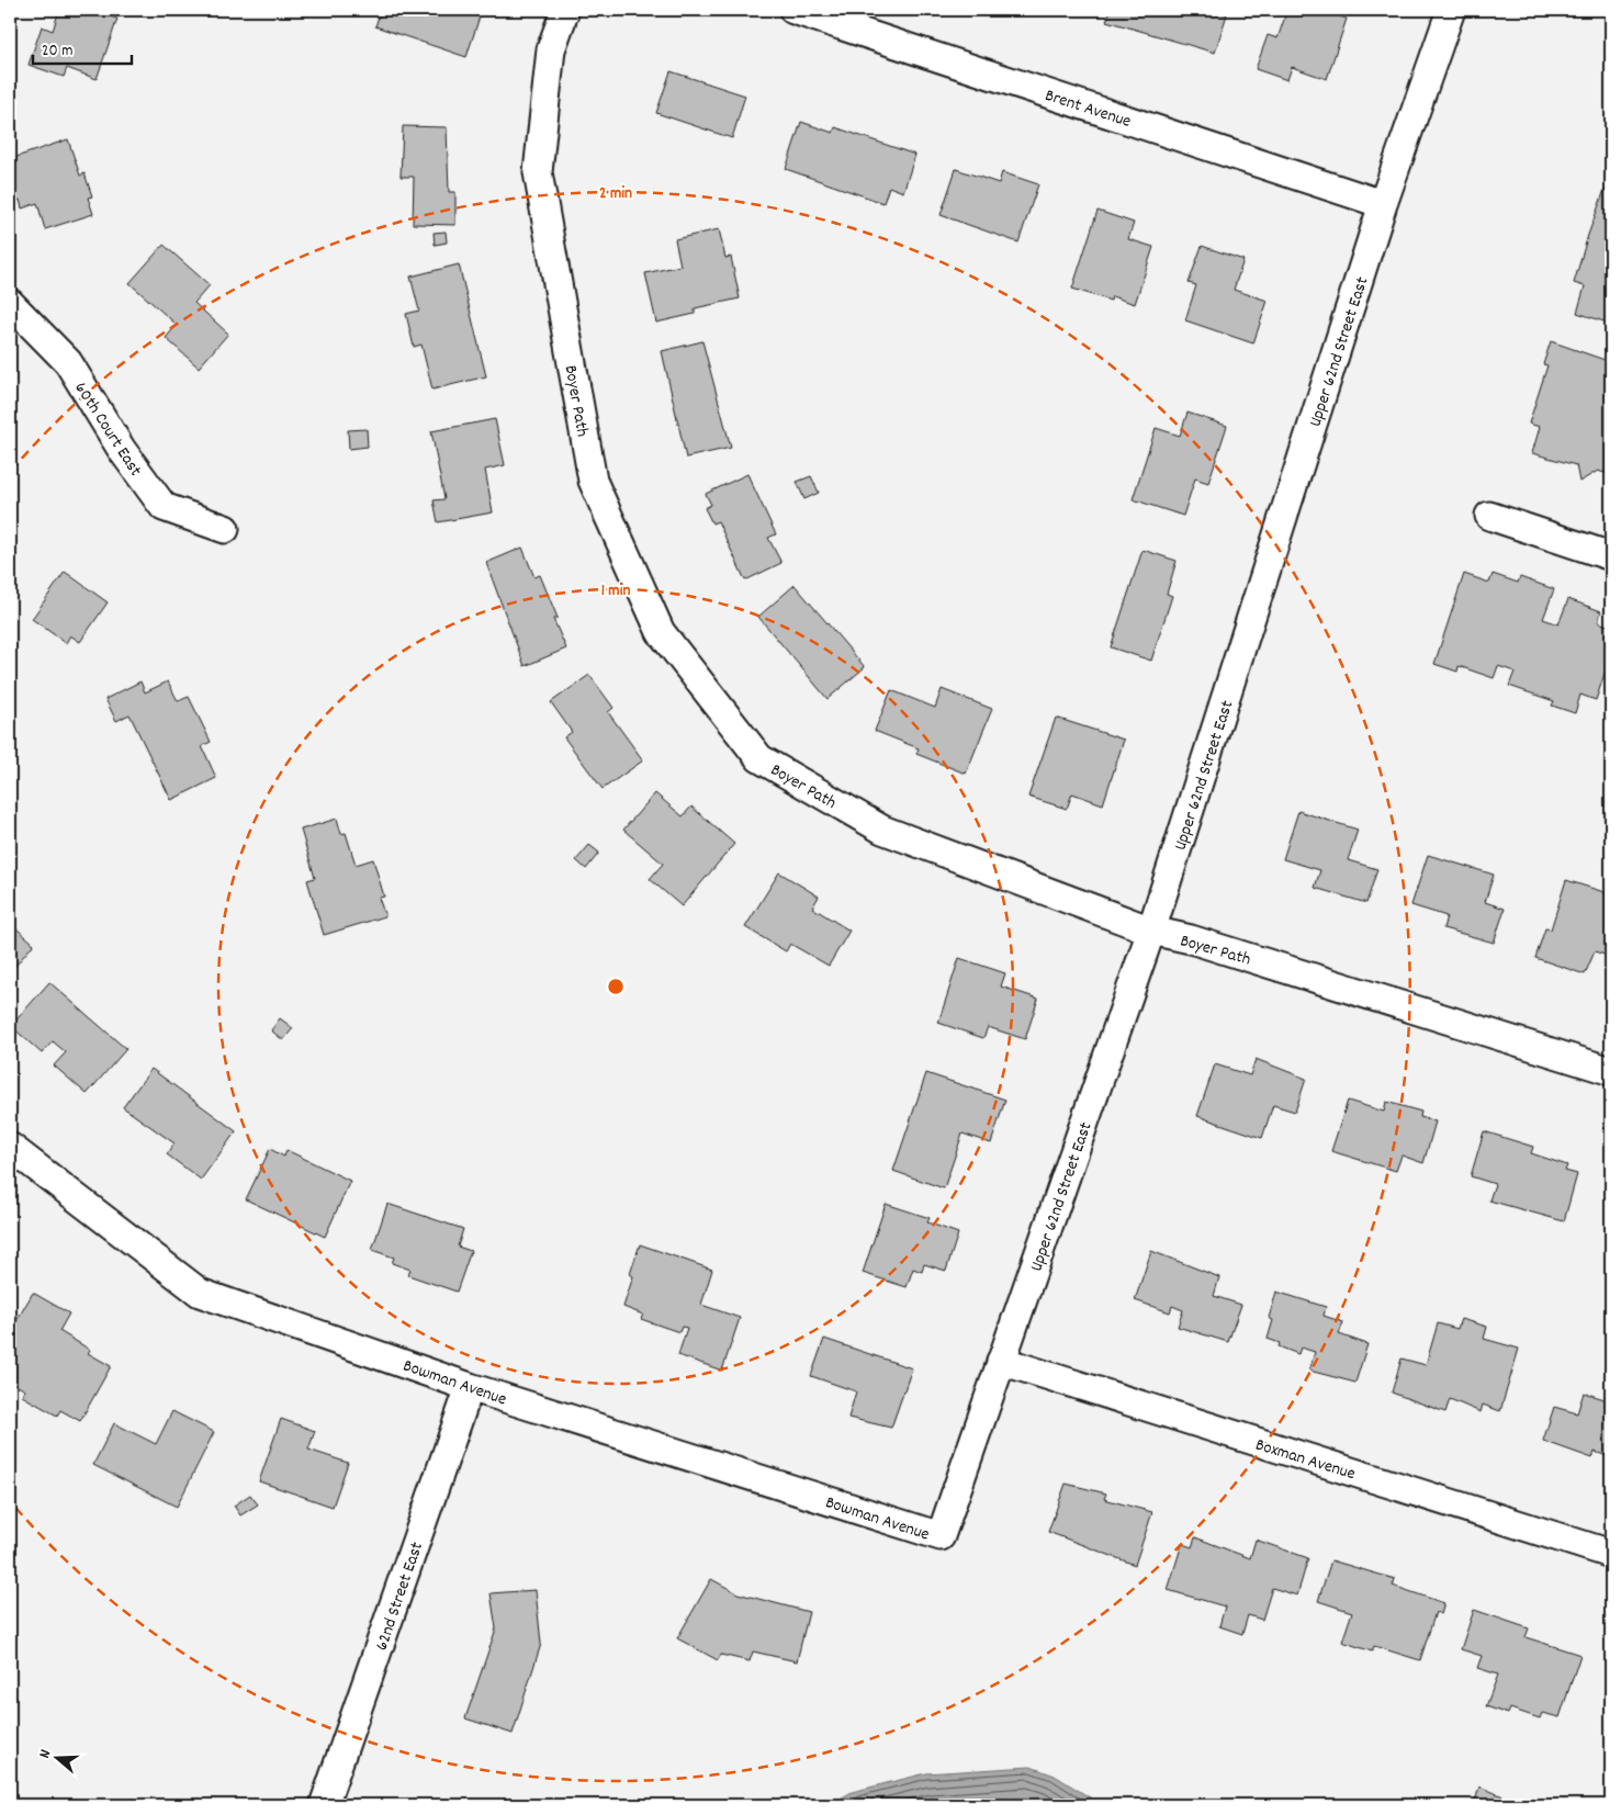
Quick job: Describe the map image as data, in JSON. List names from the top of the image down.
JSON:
{
  "streets": {
    "street": [
      "Brent Avenue",
      "Upper 62nd Street East",
      "Boyer Path",
      "60th Court East",
      "Bowman Avenue",
      "Boxman Avenue",
      "62nd Street East"
    ]
  },
  "crossings": [
    ["Brent Avenue", "Upper 62nd Street East"],
    ["Upper 62nd Street East", "Boyer Path"],
    ["Upper 62nd Street East", "Bowman Avenue"],
    ["Upper 62nd Street East", "Boxman Avenue"],
    ["Bowman Avenue", "62nd Street East"]
  ],
  "scale_bar": "20 m",
  "north": "left",
  "rings": ["2 min", "1 min"]
}
